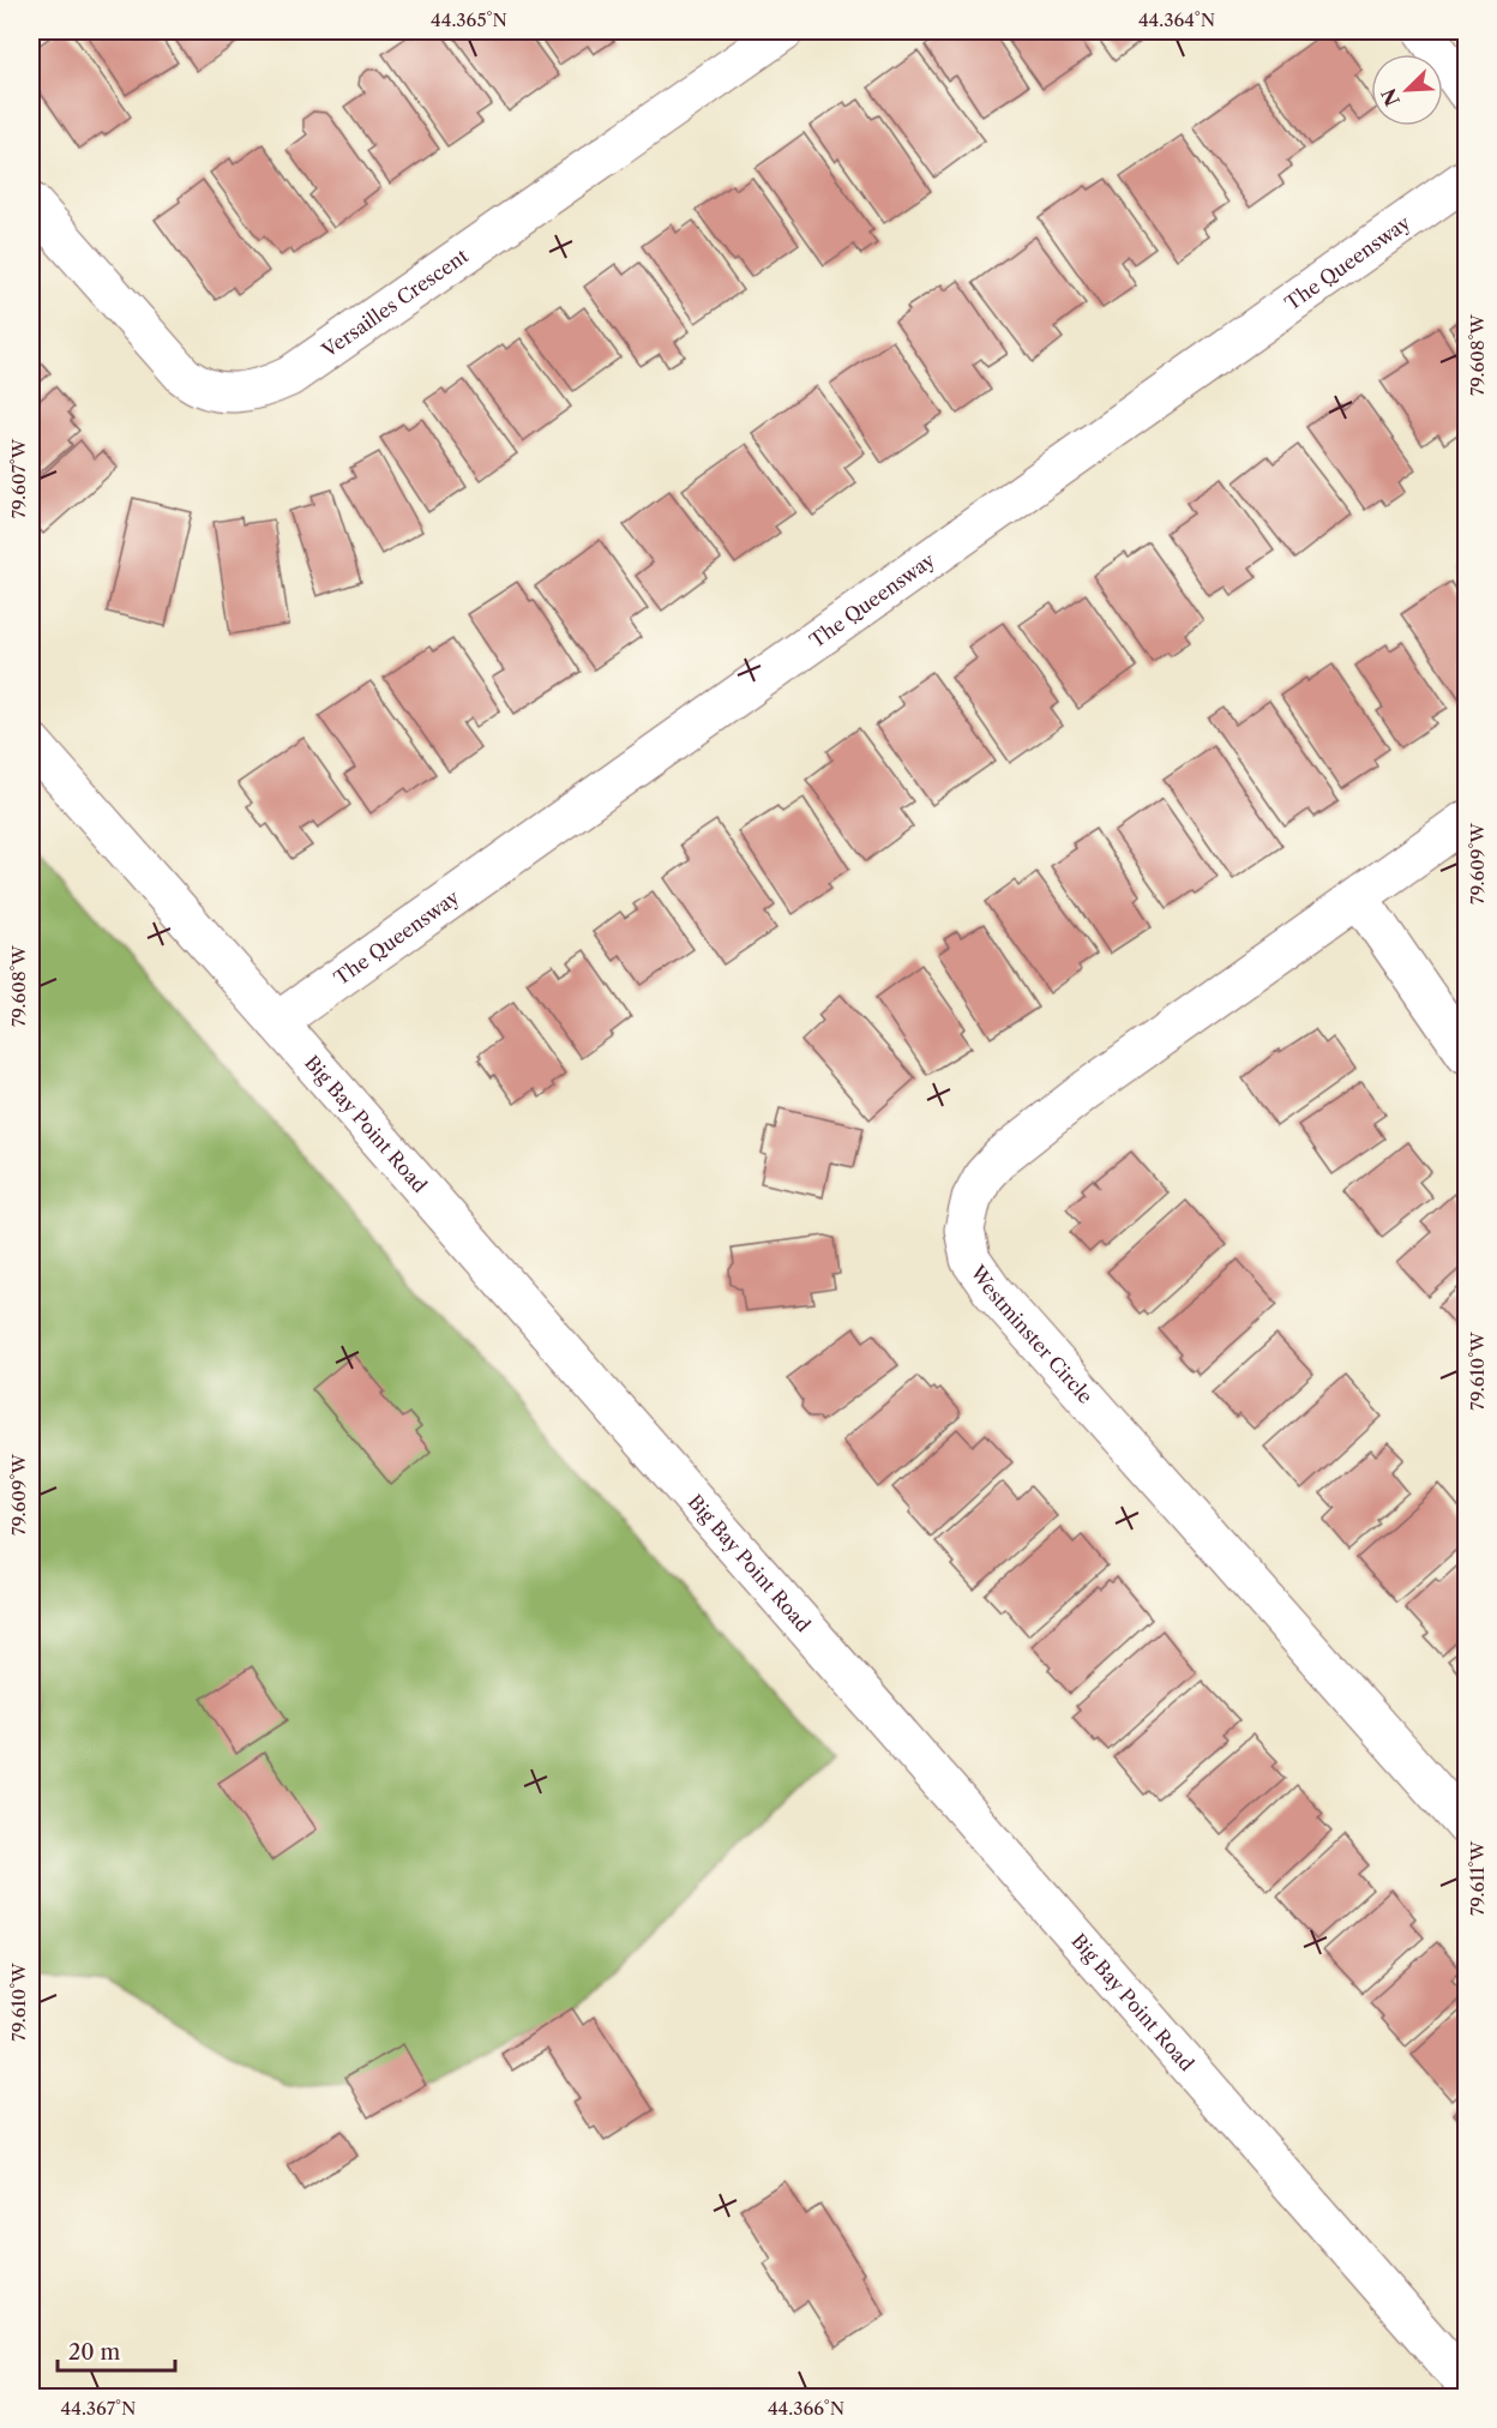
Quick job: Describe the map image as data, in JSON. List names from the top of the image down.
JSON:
{
  "streets": {
    "street": [
      "The Queensway",
      "Versailles Crescent",
      "Big Bay Point Road",
      "Westminster Circle"
    ]
  },
  "crossings": [
    ["The Queensway", "Big Bay Point Road"]
  ],
  "scale_bar": "20 m",
  "north": "bottom left",
  "coordinates": [
    "44.365°N",
    "44.364°N",
    "79.608°W",
    "79.607°W",
    "79.609°W",
    "79.610°W",
    "79.611°W",
    "44.367°N",
    "44.366°N"
  ]
}
